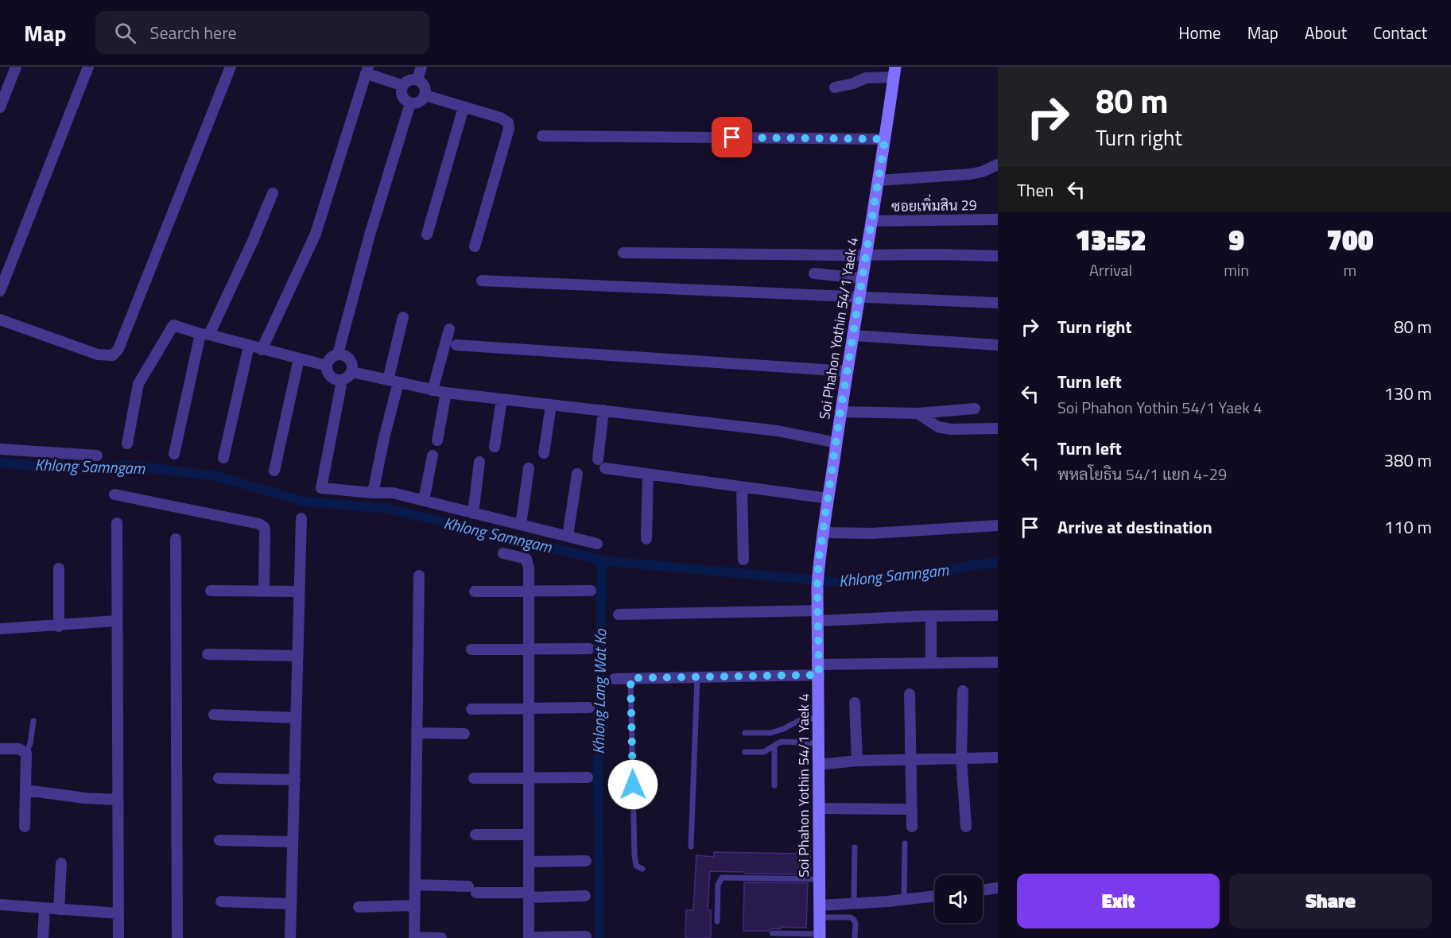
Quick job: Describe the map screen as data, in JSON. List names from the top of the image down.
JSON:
{
  "streets": {
    "street": ["ซอยเพิ่มสิน 29", "Soi Phahon Yothin 54/1 Yaek 4"]
  },
  "crossings": [
    ["ซอยเพิ่มสิน 29", "Soi Phahon Yothin 54/1 Yaek 4"]
  ],
  "water": ["Khlong Samngam", "Khlong Lang Wat Ko"],
  "page": {
    "header": "Map",
    "search": "Search here",
    "nav": [
      "Home",
      "Map",
      "About",
      "Contact"
    ],
    "turn": ["80 m", "Turn right"],
    "then": "Then",
    "eta": [
      "13:52",
      "Arrival",
      "9",
      "min",
      "700",
      "m"
    ],
    "list": [
      {
        "name": "Turn right",
        "value": "80 m"
      },
      {
        "name": "Turn left",
        "note": "Soi Phahon Yothin 54/1 Yaek 4",
        "value": "130 m"
      },
      {
        "name": "Turn left",
        "note": "พหลโยธิน 54/1 แยก 4-29",
        "value": "380 m"
      },
      {
        "name": "Arrive at destination",
        "value": "110 m"
      }
    ],
    "buttons": ["Exit", "Share"]
  }
}
